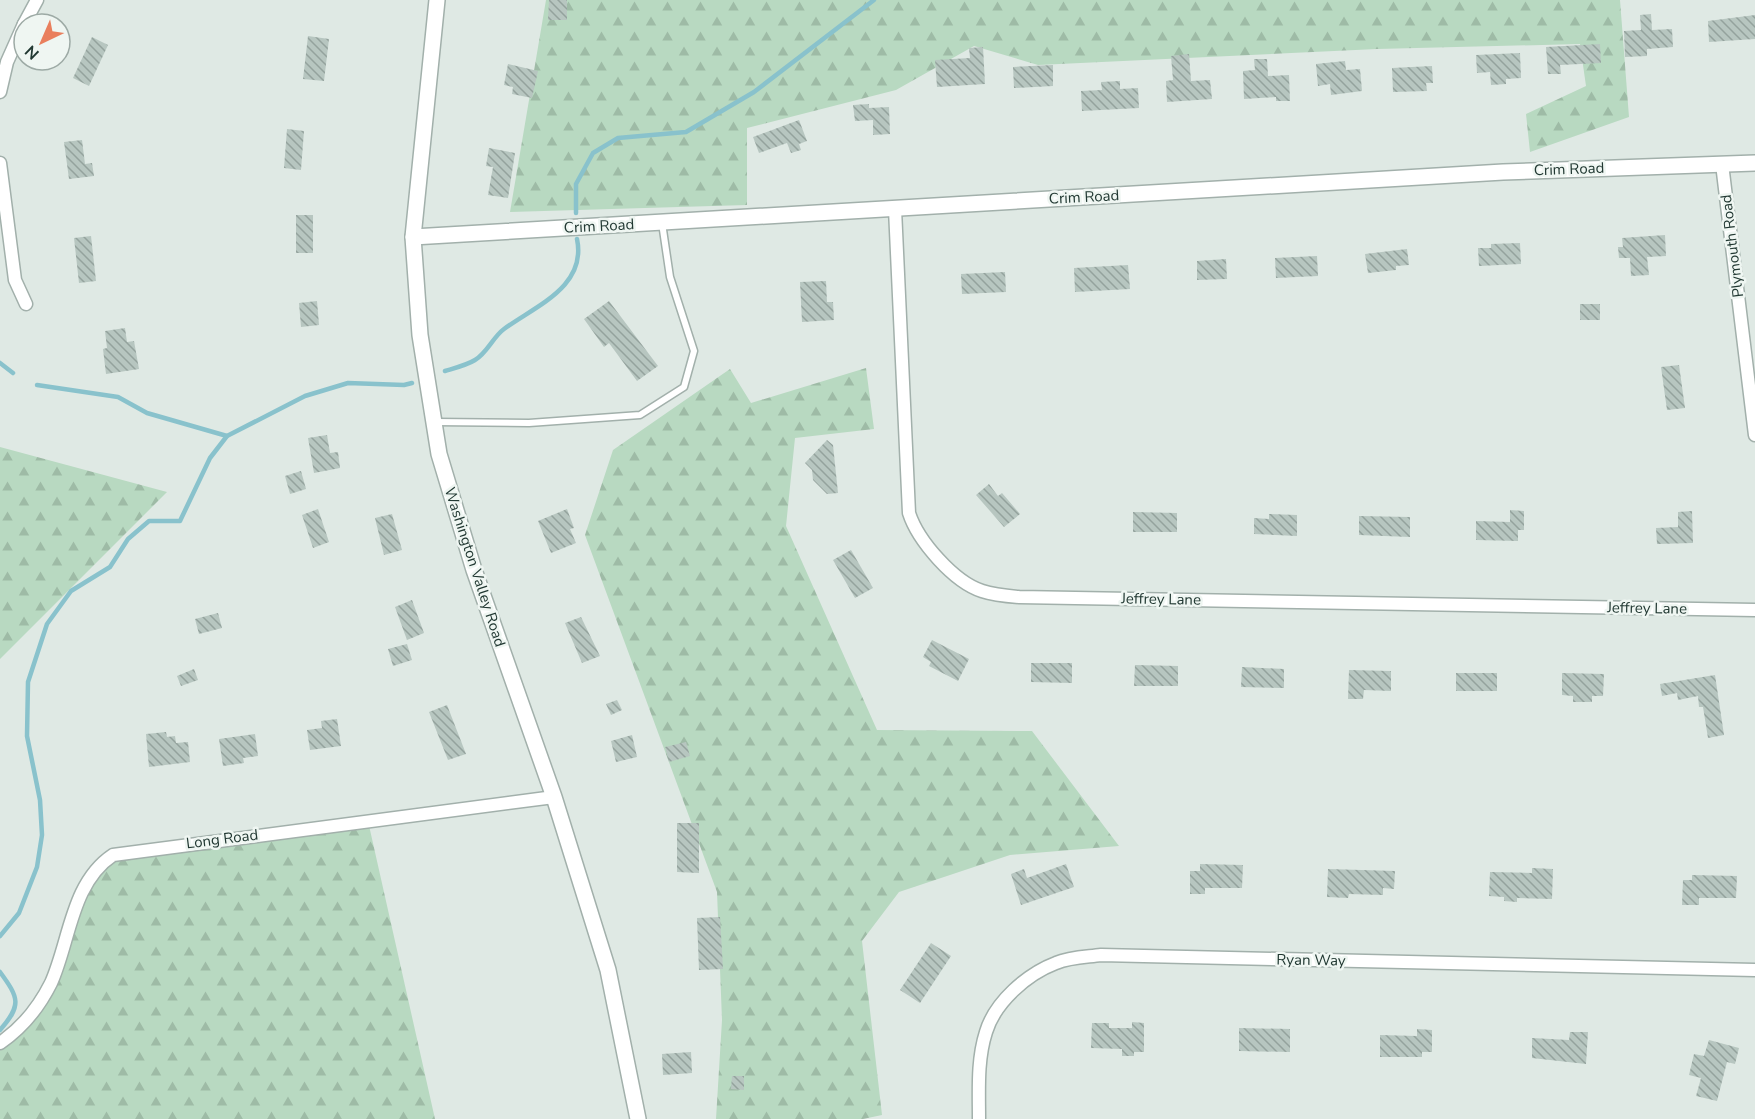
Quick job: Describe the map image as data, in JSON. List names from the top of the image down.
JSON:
{
  "streets": {
    "street": [
      "Crim Road",
      "Plymouth Road",
      "Washington Valley Road",
      "Jeffrey Lane",
      "Long Road",
      "Ryan Way"
    ]
  },
  "crossings": [
    ["Crim Road", "Plymouth Road"],
    ["Crim Road", "Washington Valley Road"],
    ["Crim Road", "Jeffrey Lane"],
    ["Washington Valley Road", "Long Road"]
  ],
  "north": "bottom left"
}
